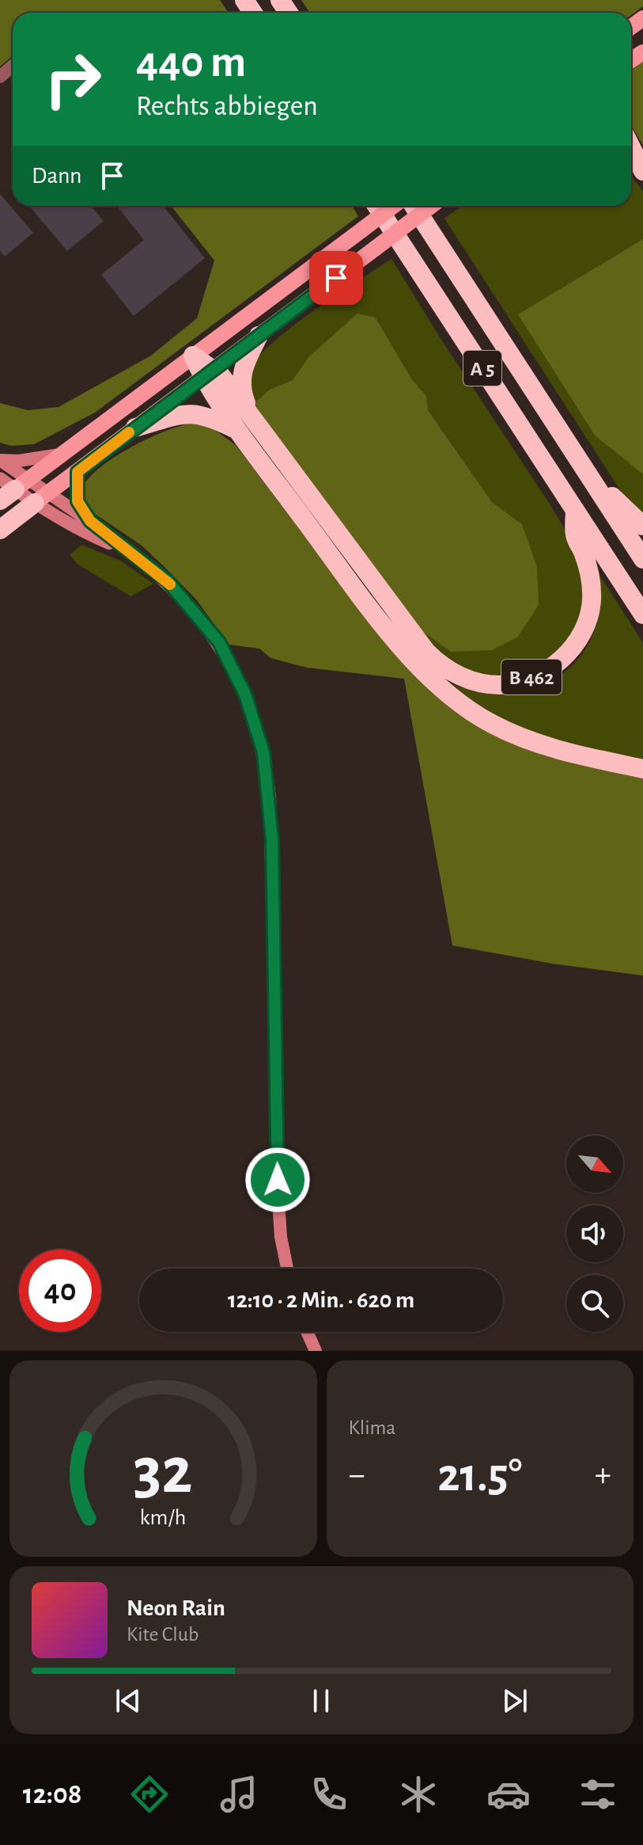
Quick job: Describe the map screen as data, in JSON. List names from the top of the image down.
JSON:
{
  "streets": {
    "highway": ["A 5", "B 462"]
  },
  "crossings": [
    ["A 5", "B 462"]
  ],
  "north": "bottom right",
  "page": {
    "turn": ["440 m", "Rechts abbiegen"],
    "then": "Dann",
    "limit": "40",
    "trip": "12:10 · 2 Min. · 620 m",
    "tile": "Klima",
    "heat": ["−", "21.5°", "+"],
    "song": ["Neon Rain", "Kite Club"],
    "tabs": "12:08",
    "gauge": ["32", "km/h"]
  }
}
